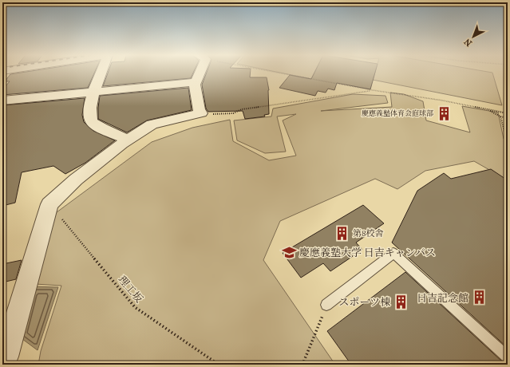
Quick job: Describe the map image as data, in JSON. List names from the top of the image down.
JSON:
{
  "streets": {
    "path": ["理工坂"]
  },
  "places": {
    "building": [
      "慶應義塾体育会庭球部",
      "第8校舎",
      "日吉記念館",
      "スポーツ棟"
    ],
    "school or university": ["慶應義塾大学 日吉キャンパス"]
  },
  "north": "bottom left"
}
